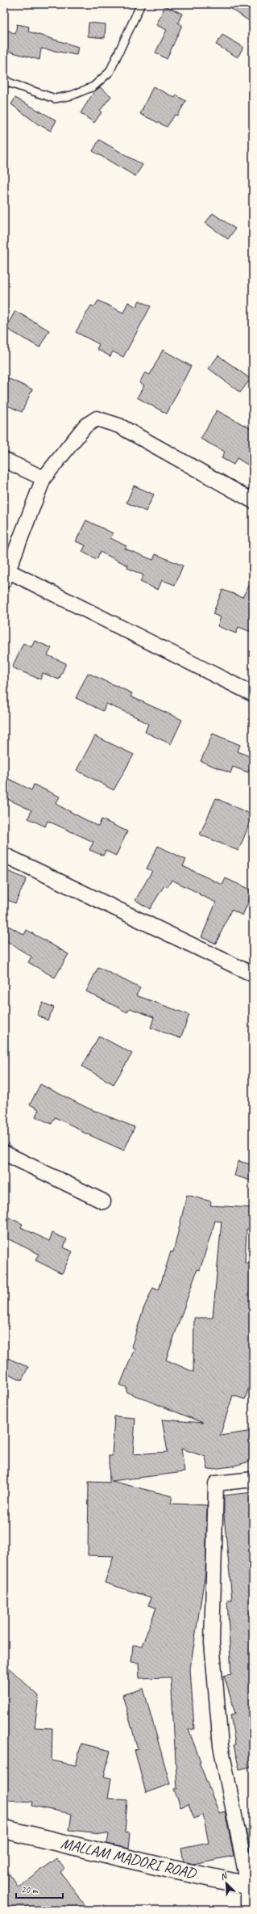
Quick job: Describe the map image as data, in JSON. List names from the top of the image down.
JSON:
{
  "streets": {
    "street": ["MALLAM MADORI ROAD"]
  },
  "scale_bar": "20 m",
  "north": "top left"
}
